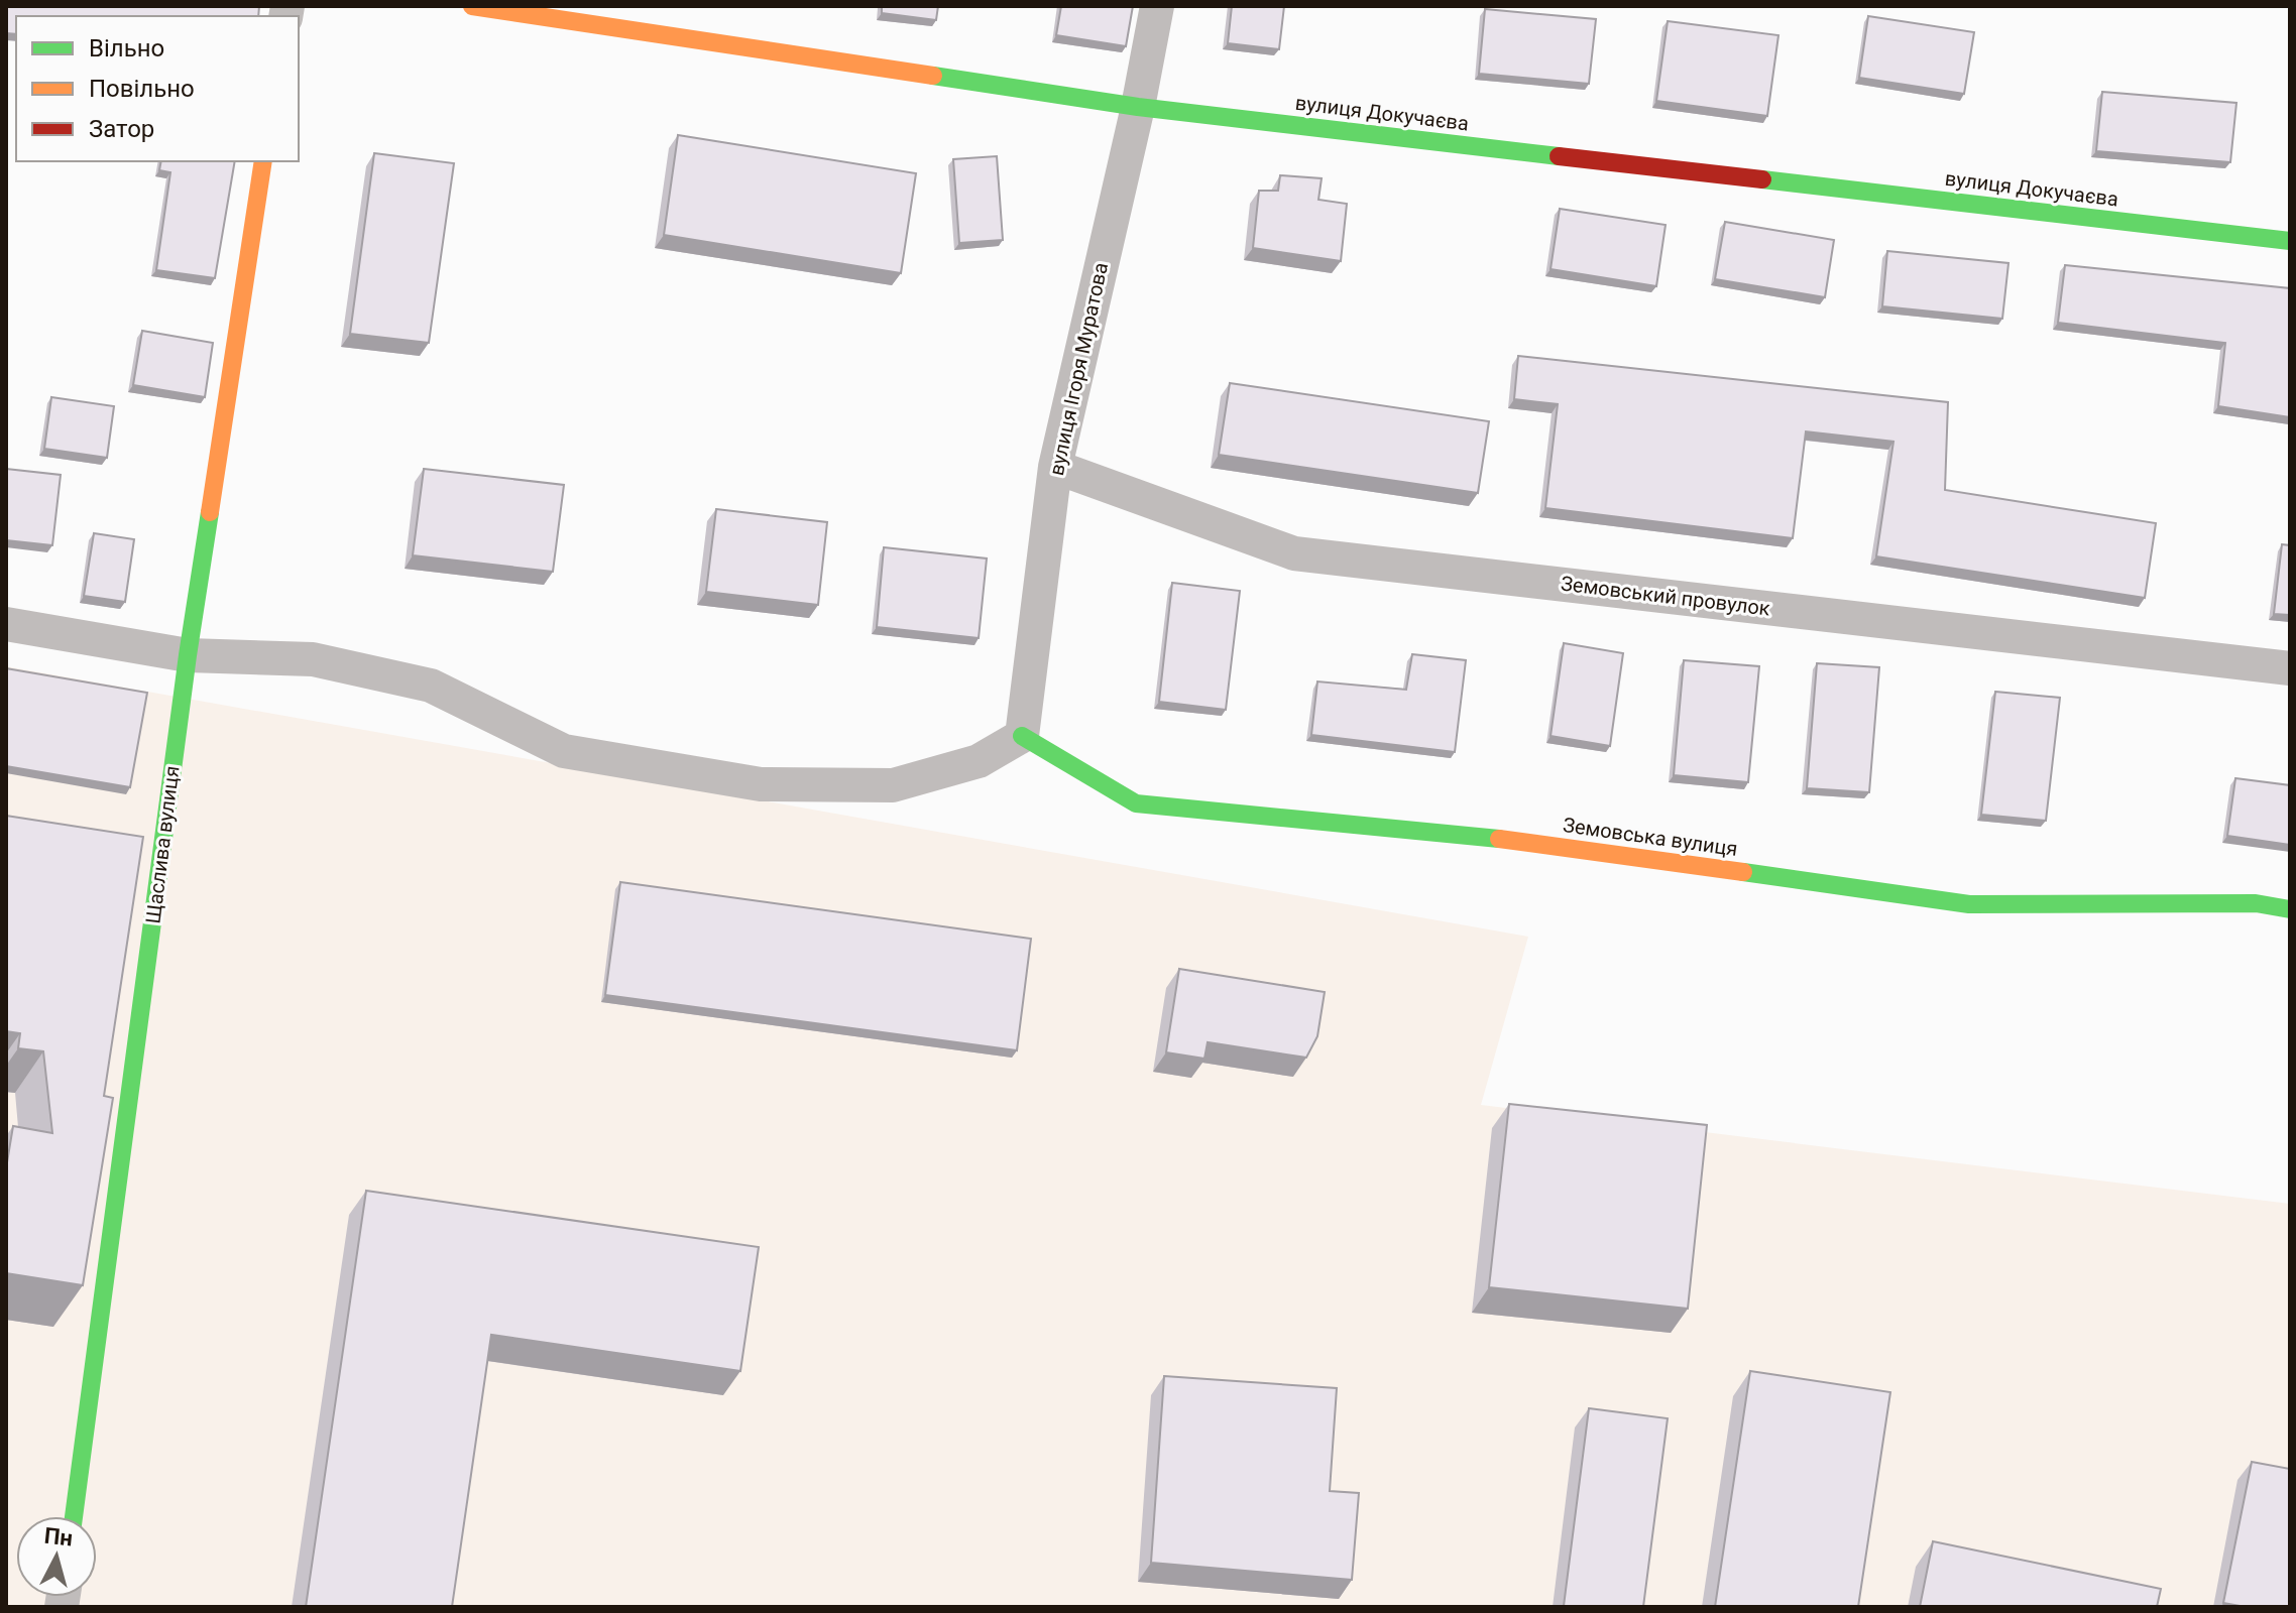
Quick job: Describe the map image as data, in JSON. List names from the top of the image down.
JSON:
{
  "streets": {
    "street": [
      "вулиця Докучаєва",
      "вулиця Ігоря Муратова",
      "Земовський провулок",
      "Земовська вулиця",
      "Щаслива вулиця"
    ]
  },
  "crossings": [
    ["вулиця Докучаєва", "вулиця Ігоря Муратова"],
    ["вулиця Ігоря Муратова", "Земовський провулок"],
    ["вулиця Ігоря Муратова", "Земовська вулиця"]
  ],
  "legend": ["Вільно", "Повільно", "Затор"],
  "north": "top"
}
